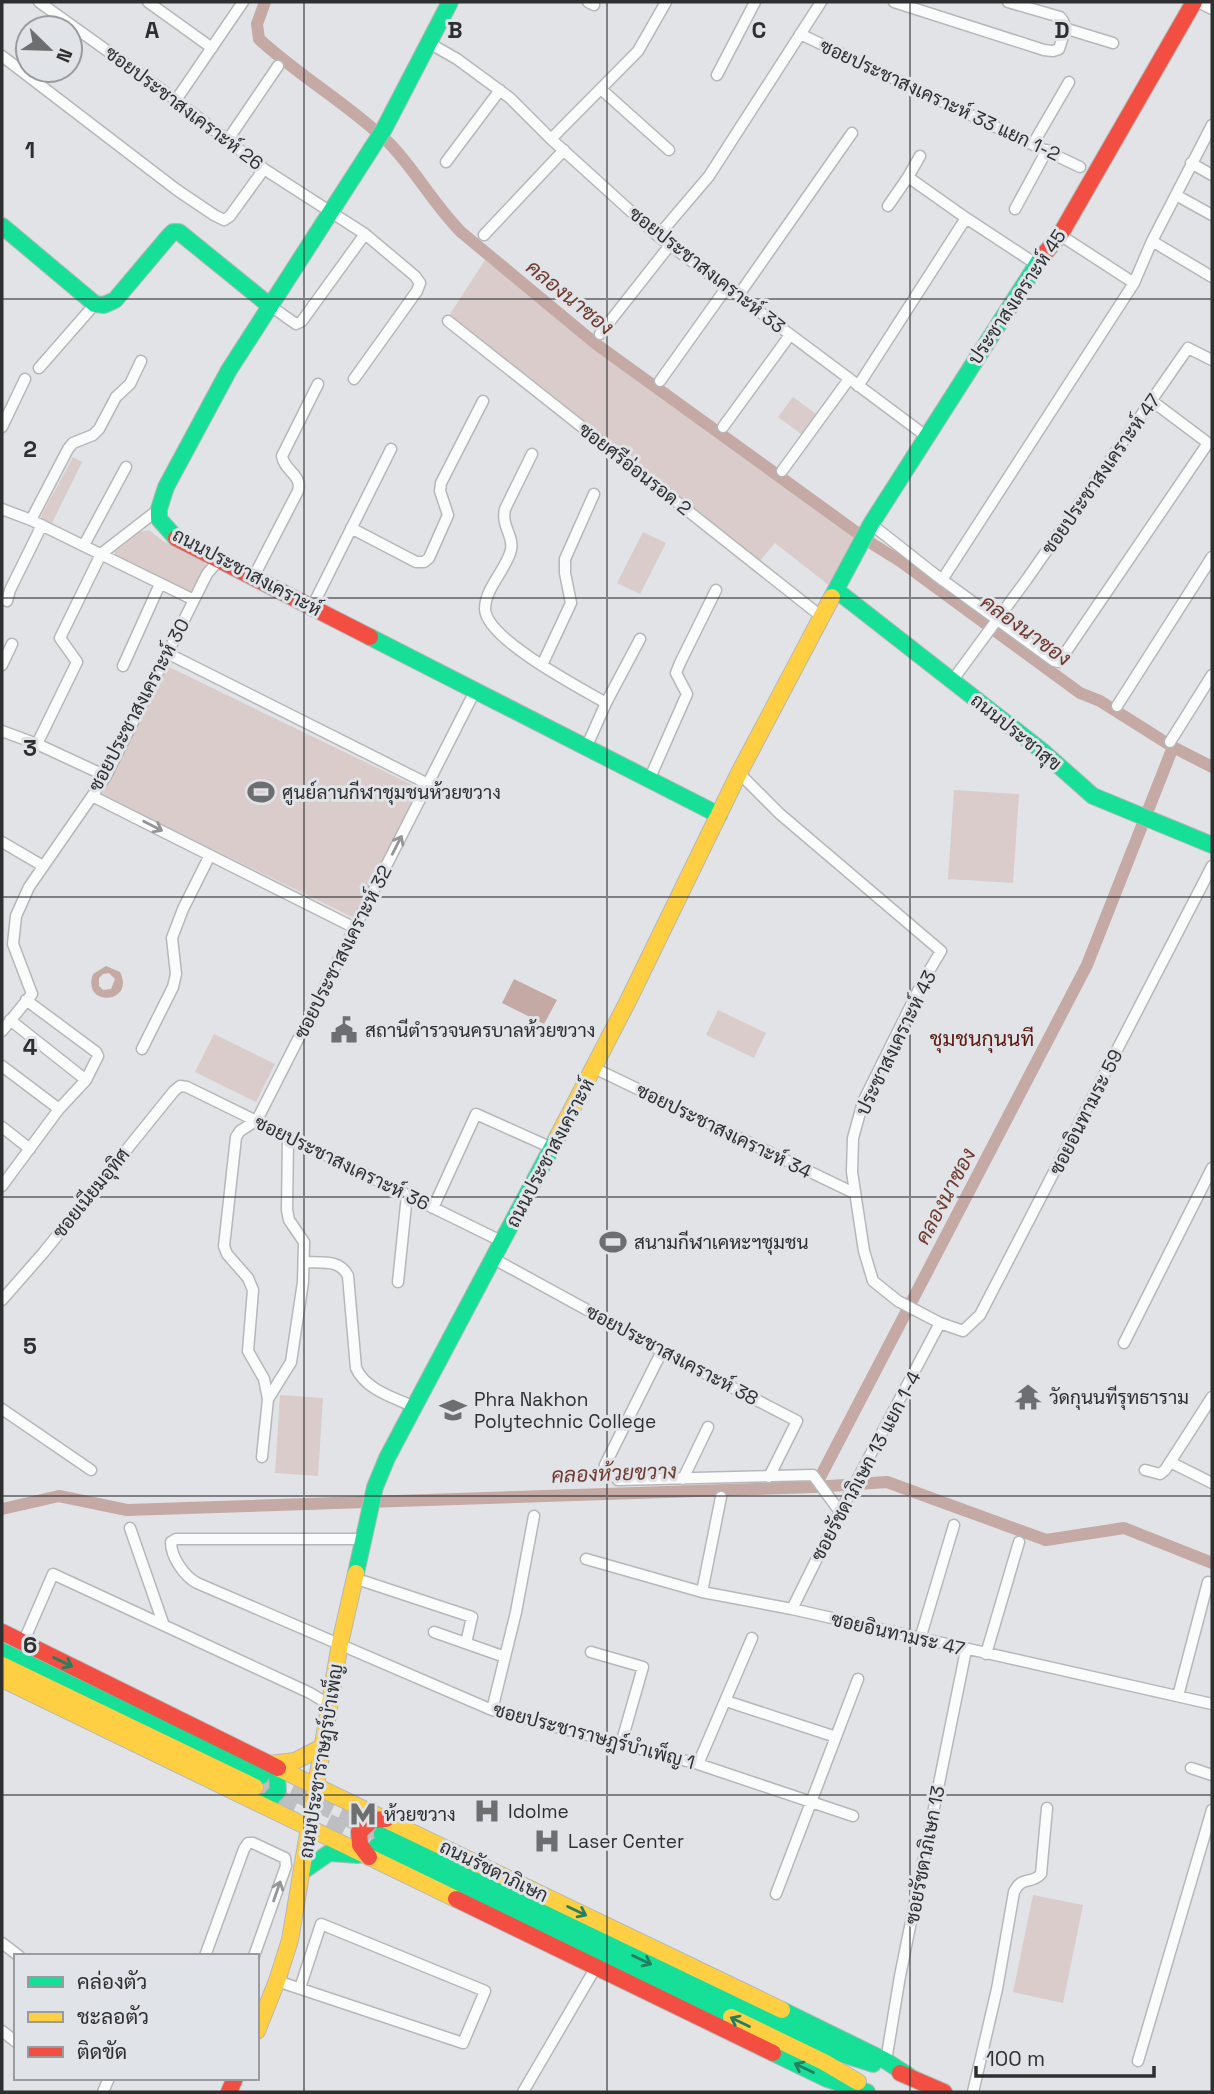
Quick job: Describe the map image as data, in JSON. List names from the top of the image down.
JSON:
{
  "streets": {
    "main road": [
      "ประชาสงเคราะห์ 45",
      "ถนนประชาสงเคราะห์",
      "ถนนประชาสุข",
      "ถนนประชาราษฎร์บำเพ็ญ",
      "ถนนรัชดาภิเษก"
    ],
    "street": [
      "ซอยประชาสงเคราะห์ 33 แยก 1-2",
      "ซอยประชาสงเคราะห์ 26",
      "ซอยประชาสงเคราะห์ 33",
      "ซอยศรีอ่อนรอด 2",
      "ซอยประชาสงเคราะห์ 47",
      "ซอยประชาสงเคราะห์ 30",
      "ซอยประชาสงเคราะห์ 32",
      "ประชาสงเคราะห์ 43",
      "ซอยอินทามระ 59",
      "ซอยประชาสงเคราะห์ 34",
      "ซอยประชาสงเคราะห์ 36",
      "ซอยเนียมอุทิศ",
      "ซอยประชาสงเคราะห์ 38",
      "ซอยรัชดาภิเษก 13 แยก 1-4",
      "ซอยอินทามระ 47",
      "ซอยประชาราษฎร์บำเพ็ญ 1",
      "ซอยรัชดาภิเษก 13"
    ]
  },
  "crossings": [
    ["ซอยประชาสงเคราะห์ 26", "ถนนประชาสงเคราะห์"],
    ["ซอยประชาสงเคราะห์ 33", "ประชาสงเคราะห์ 45"],
    ["ซอยประชาสงเคราะห์ 33", "ถนนประชาสงเคราะห์"],
    ["ประชาสงเคราะห์ 45", "ถนนประชาสงเคราะห์"],
    ["ประชาสงเคราะห์ 45", "ถนนประชาสุข"],
    ["ซอยศรีอ่อนรอด 2", "ถนนประชาสงเคราะห์"],
    ["ซอยประชาสงเคราะห์ 47", "ถนนประชาสุข"],
    ["ถนนประชาสงเคราะห์", "ซอยประชาสงเคราะห์ 30"],
    ["ถนนประชาสงเคราะห์", "ถนนประชาสุข"],
    ["ถนนประชาสงเคราะห์", "ซอยประชาสงเคราะห์ 32"],
    ["ถนนประชาสงเคราะห์", "ประชาสงเคราะห์ 43"],
    ["ถนนประชาสงเคราะห์", "ซอยประชาสงเคราะห์ 34"],
    ["ถนนประชาสงเคราะห์", "ซอยประชาสงเคราะห์ 36"],
    ["ถนนประชาสงเคราะห์", "ซอยประชาสงเคราะห์ 38"],
    ["ถนนประชาสงเคราะห์", "ถนนประชาราษฎร์บำเพ็ญ"],
    ["ซอยประชาสงเคราะห์ 32", "ซอยประชาสงเคราะห์ 36"],
    ["ประชาสงเคราะห์ 43", "ซอยอินทามระ 59"],
    ["ประชาสงเคราะห์ 43", "ซอยประชาสงเคราะห์ 34"],
    ["ประชาสงเคราะห์ 43", "ซอยรัชดาภิเษก 13 แยก 1-4"],
    ["ซอยอินทามระ 59", "ซอยรัชดาภิเษก 13 แยก 1-4"],
    ["ซอยประชาสงเคราะห์ 36", "ซอยเนียมอุทิศ"],
    ["ซอยรัชดาภิเษก 13 แยก 1-4", "ซอยอินทามระ 47"],
    ["ซอยอินทามระ 47", "ซอยรัชดาภิเษก 13"],
    ["ซอยประชาราษฎร์บำเพ็ญ 1", "ถนนประชาราษฎร์บำเพ็ญ"],
    ["ถนนประชาราษฎร์บำเพ็ญ", "ถนนรัชดาภิเษก"],
    ["ซอยรัชดาภิเษก 13", "ถนนรัชดาภิเษก"]
  ],
  "districts": ["ชุมชนกุนนที"],
  "water": ["คลองนาซอง", "คลองห้วยขวาง"],
  "places": {
    "sports": ["ศูนย์ลานกีฬาชุมชนห้วยขวาง", "สนามกีฬาเคหะฯชุมชน"],
    "public building": ["สถานีตำรวจนครบาลห้วยขวาง"],
    "temple": ["วัดกุนนทีรุทธาราม"],
    "school or university": ["Phra Nakhon Polytechnic College"],
    "hospital": ["Idolme", "Laser Center"],
    "metro station": ["ห้วยขวาง"]
  },
  "legend": ["คล่องตัว", "ชะลอตัว", "ติดขัด"],
  "scale_bar": "100 m",
  "north": "bottom right",
  "grid": {
    "columns": [
      "A",
      "B",
      "C",
      "D"
    ],
    "rows": [
      "1",
      "2",
      "3",
      "4",
      "5",
      "6"
    ]
  }
}
